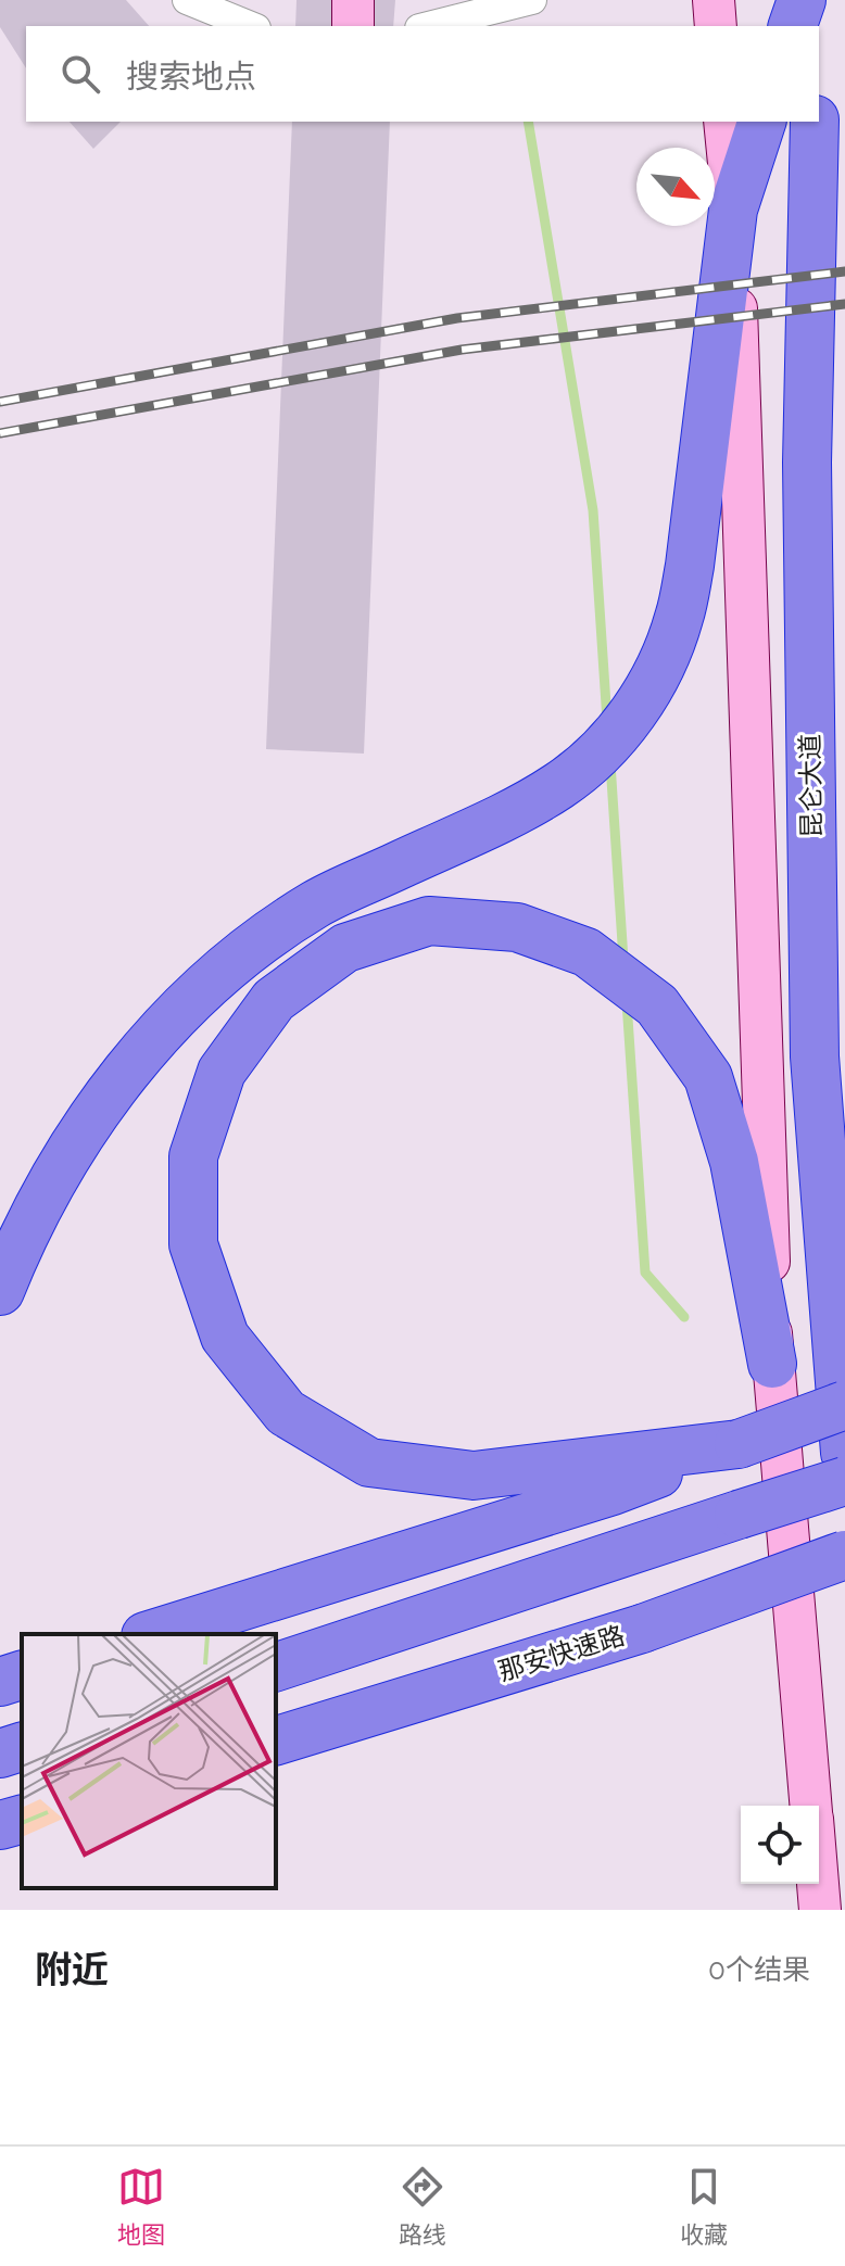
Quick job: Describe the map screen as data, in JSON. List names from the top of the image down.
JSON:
{
  "streets": {
    "highway": ["昆仑大道", "那安快速路"]
  },
  "north": "bottom right",
  "page": {
    "search": "搜索地点",
    "heading": ["附近", "0个结果"],
    "nav": ["地图", "路线", "收藏"]
  }
}
